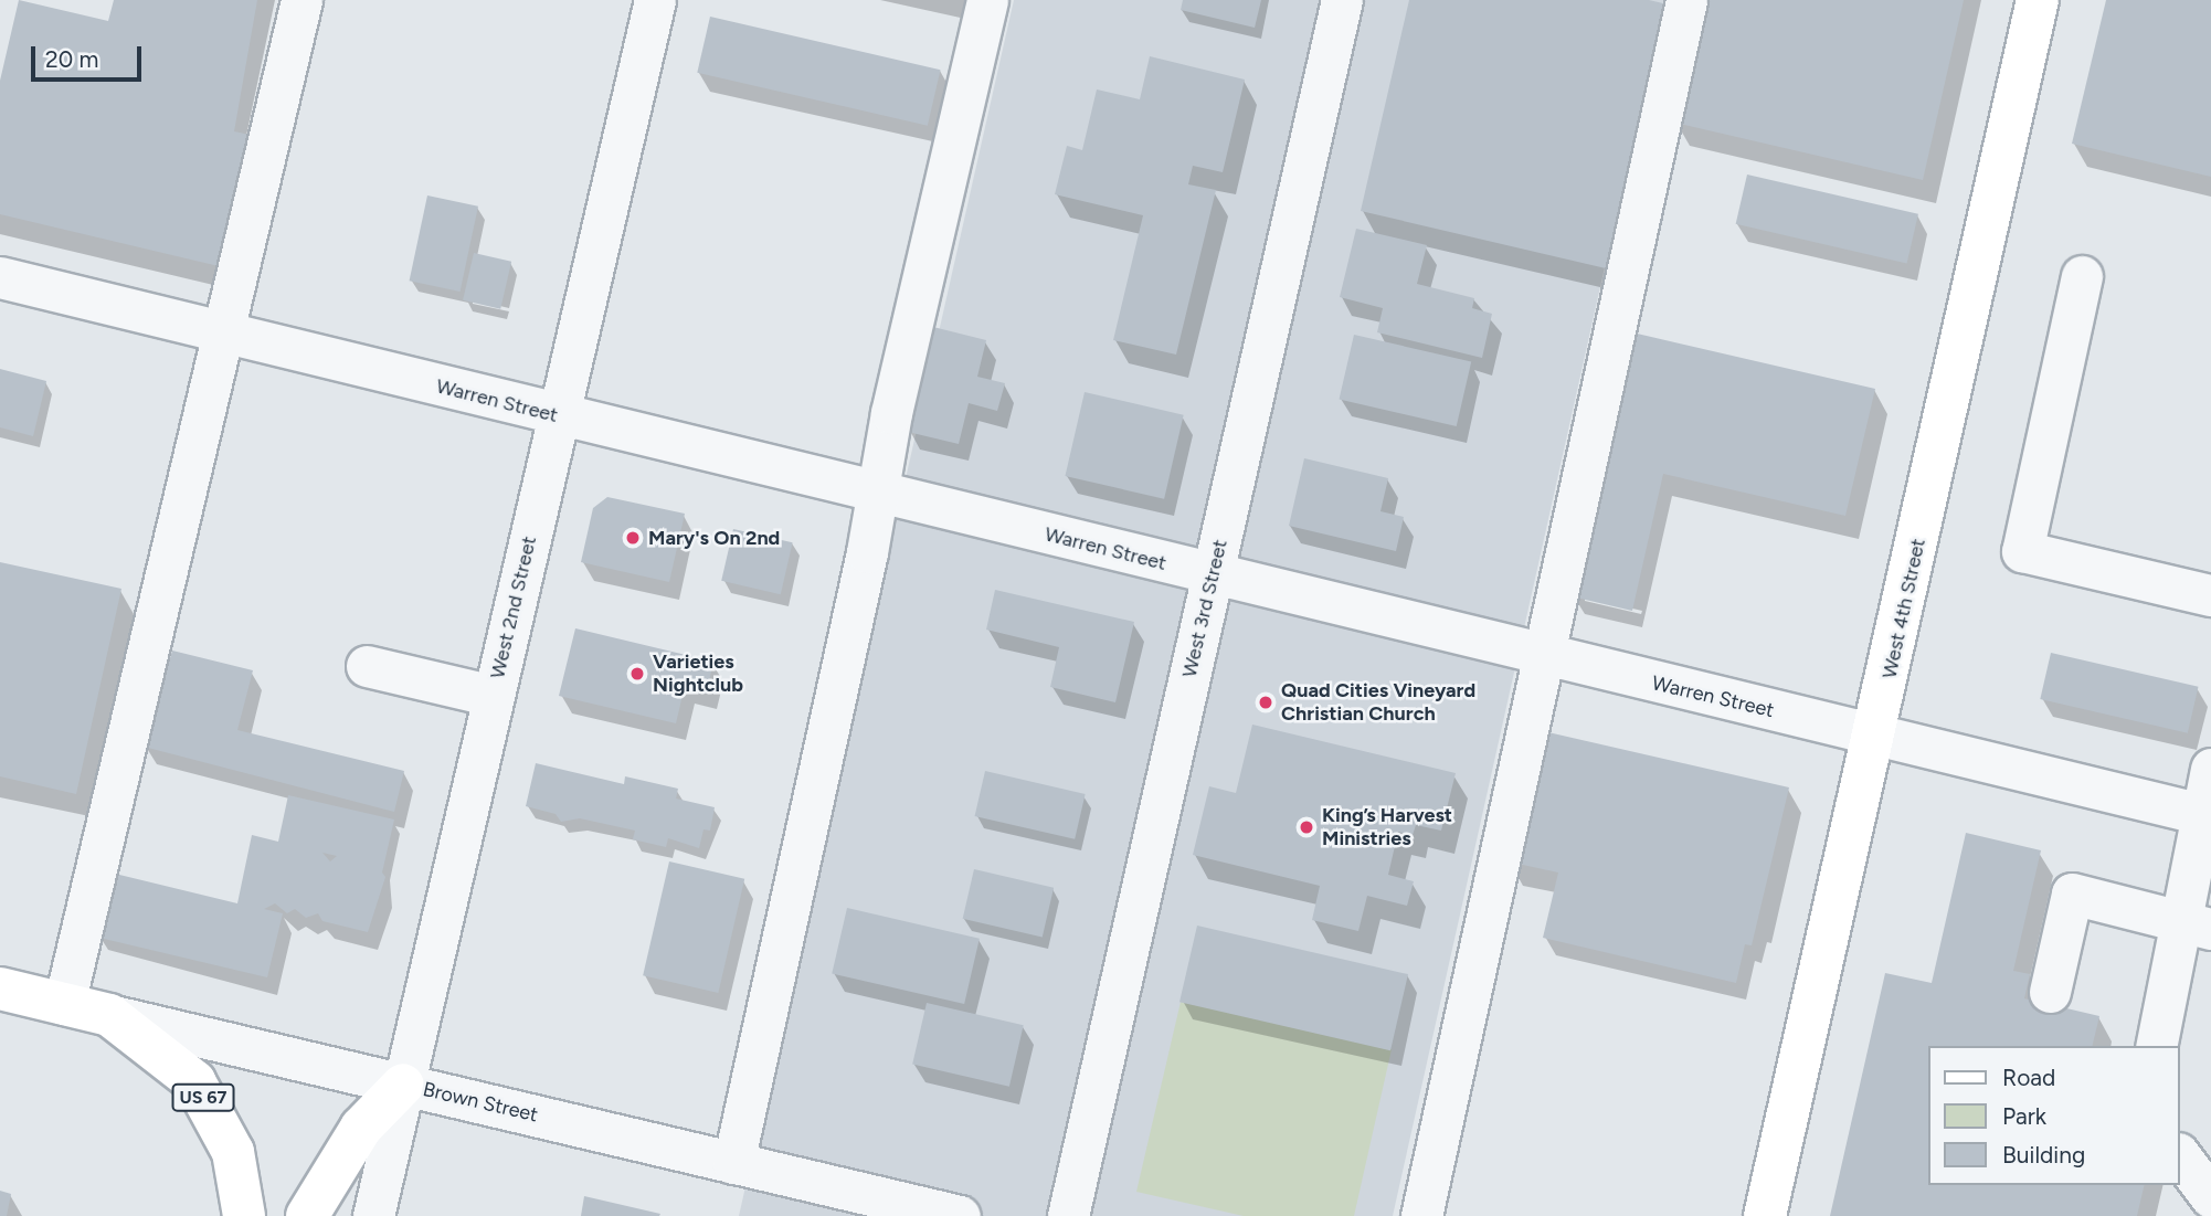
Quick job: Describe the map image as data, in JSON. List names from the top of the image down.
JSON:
{
  "streets": {
    "main road": ["West 4th Street", "US 67", "Brown Street"],
    "street": ["Warren Street", "West 2nd Street", "West 3rd Street"]
  },
  "crossings": [
    ["Warren Street", "West 2nd Street"],
    ["Warren Street", "West 3rd Street"],
    ["Warren Street", "West 4th Street"],
    ["West 2nd Street", "Brown Street"],
    ["US 67", "Brown Street"]
  ],
  "places": [
    "Mary's On 2nd",
    "Varieties Nightclub",
    "Quad Cities Vineyard Christian Church",
    "King’s Harvest Ministries"
  ],
  "legend": ["Road", "Park", "Building"],
  "scale_bar": "20 m"
}
